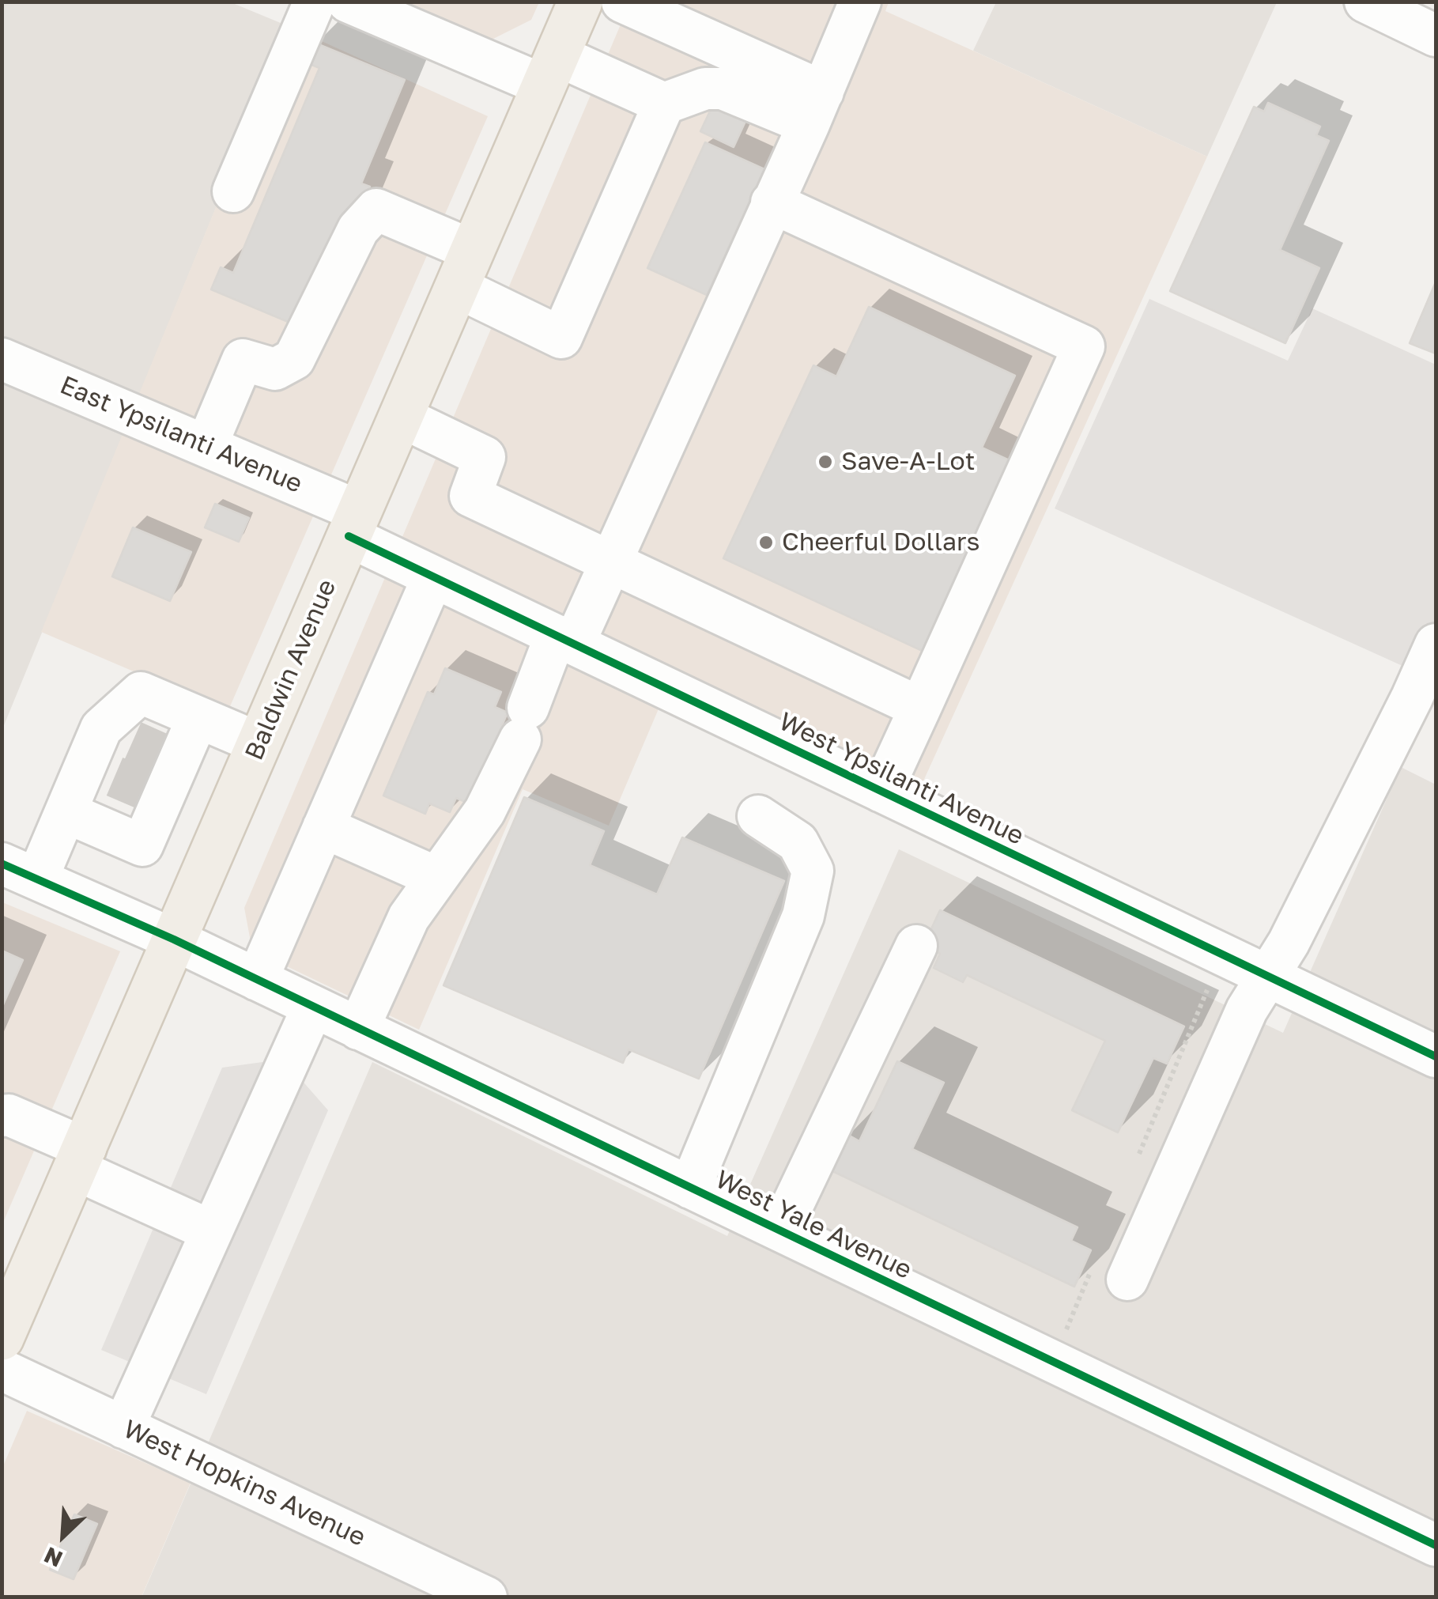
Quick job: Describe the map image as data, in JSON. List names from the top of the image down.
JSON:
{
  "streets": {
    "main road": ["Baldwin Avenue"],
    "street": [
      "East Ypsilanti Avenue",
      "West Ypsilanti Avenue",
      "West Yale Avenue",
      "West Hopkins Avenue"
    ]
  },
  "crossings": [
    ["East Ypsilanti Avenue", "Baldwin Avenue"],
    ["East Ypsilanti Avenue", "West Ypsilanti Avenue"],
    ["Baldwin Avenue", "West Ypsilanti Avenue"],
    ["Baldwin Avenue", "West Yale Avenue"]
  ],
  "places": ["Save-A-Lot", "Cheerful Dollars"],
  "north": "bottom left"
}
